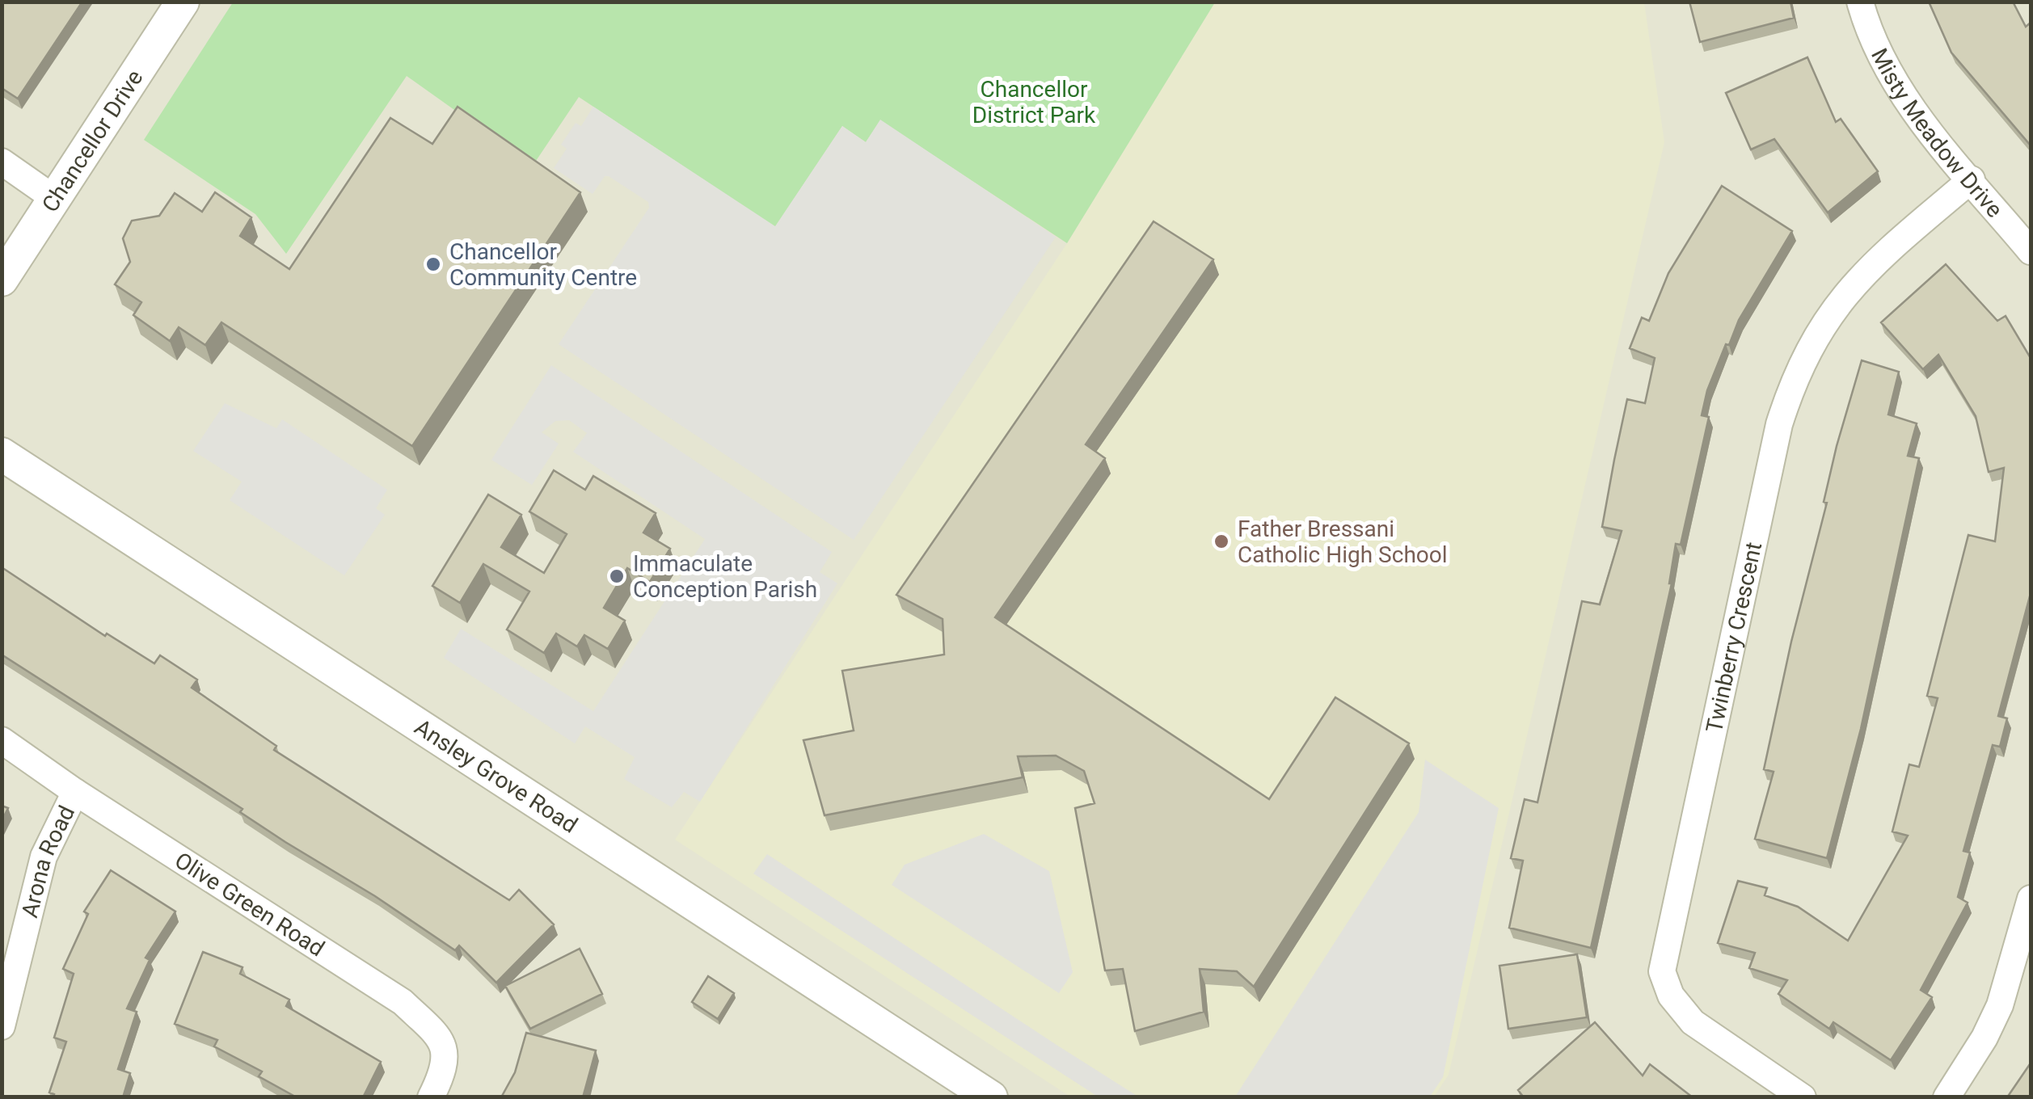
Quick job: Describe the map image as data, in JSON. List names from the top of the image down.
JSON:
{
  "streets": {
    "street": [
      "Misty Meadow Drive",
      "Chancellor Drive",
      "Twinberry Crescent",
      "Ansley Grove Road",
      "Arona Road",
      "Olive Green Road"
    ]
  },
  "crossings": [
    ["Misty Meadow Drive", "Twinberry Crescent"],
    ["Arona Road", "Olive Green Road"]
  ],
  "parks": ["Chancellor District Park"],
  "places": ["Chancellor Community Centre", "Father Bressani Catholic High School", "Immaculate Conception Parish"]
}
